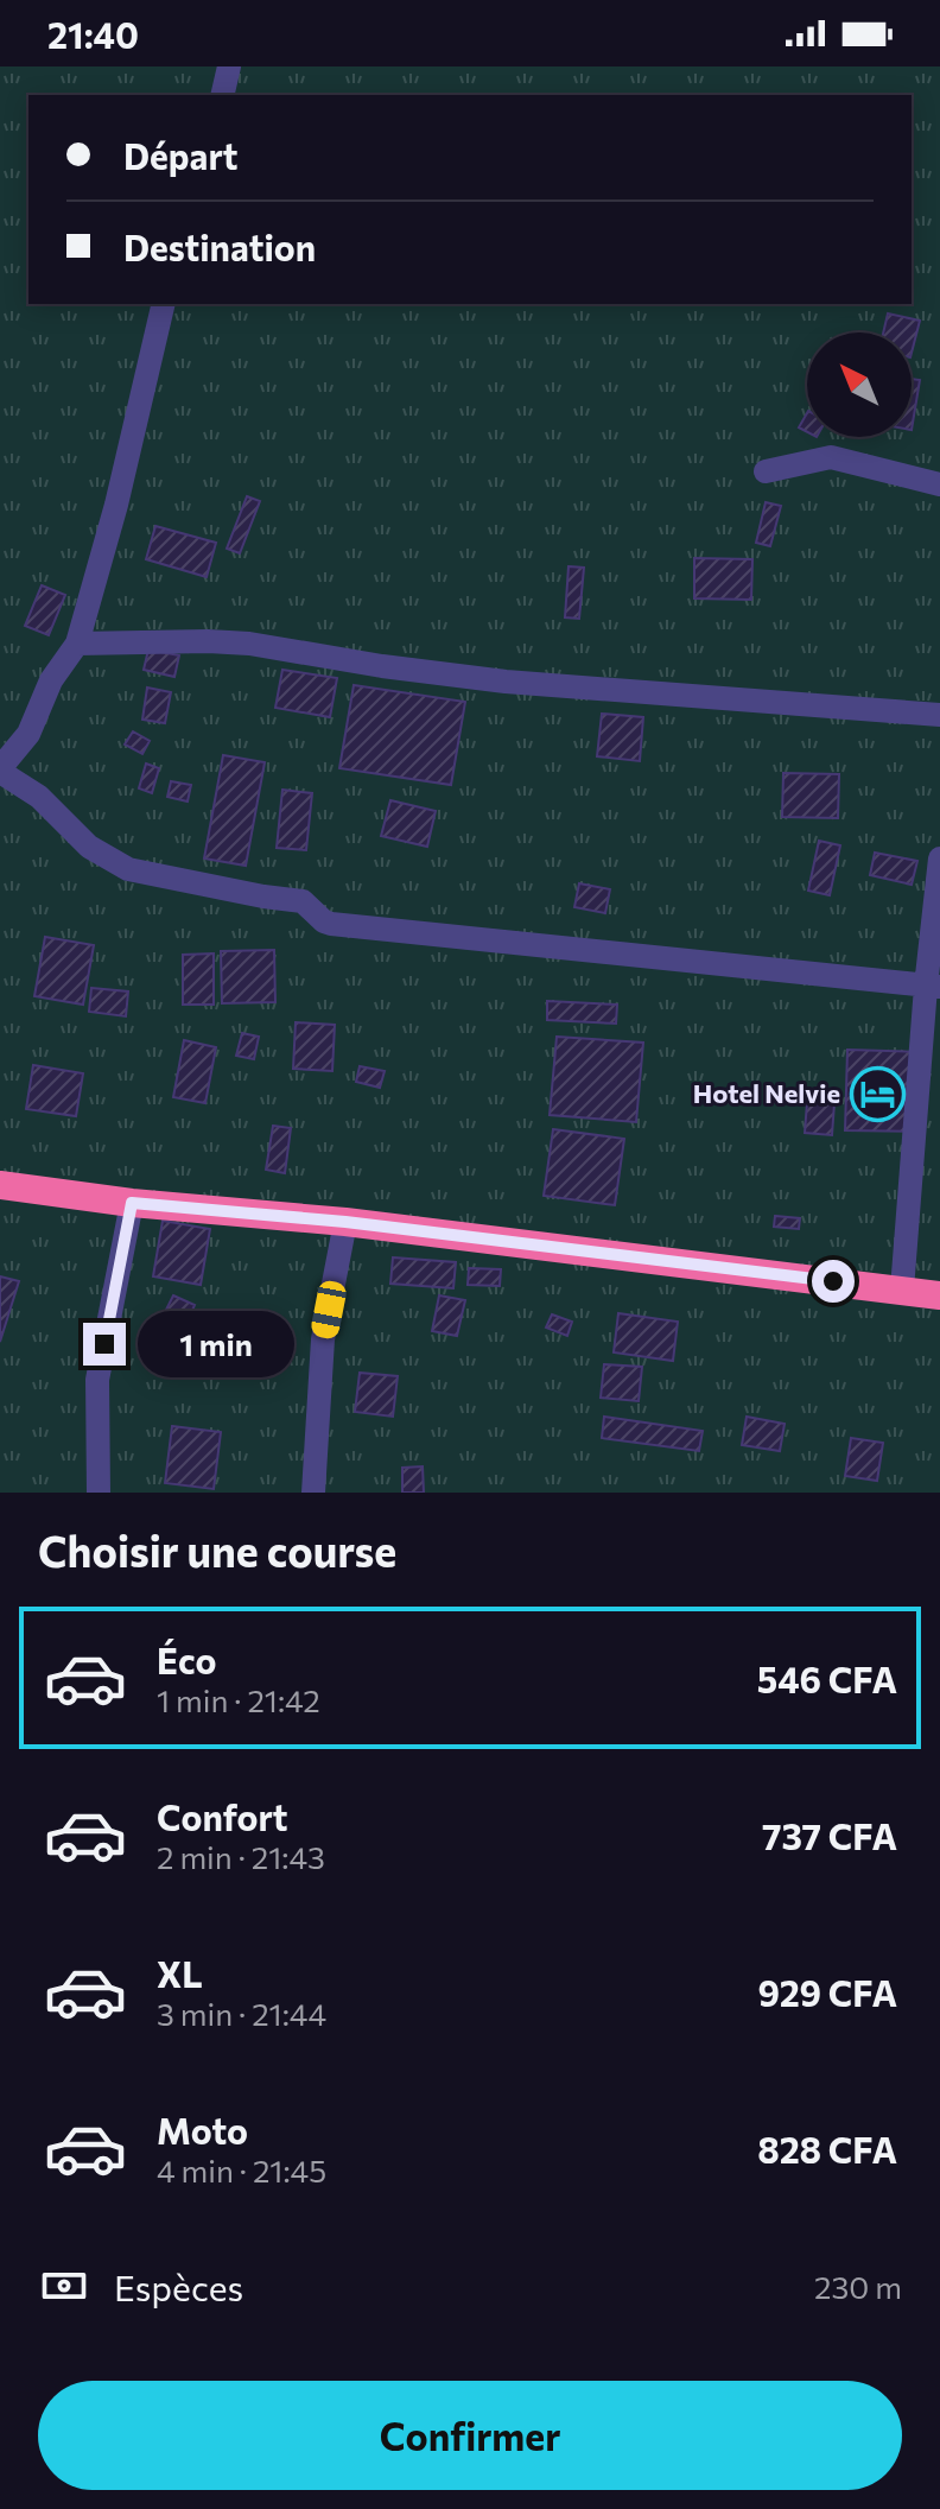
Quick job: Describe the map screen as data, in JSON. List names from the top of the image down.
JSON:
{
  "places": {
    "hotel": ["Hotel Nelvie"]
  },
  "north": "top left",
  "page": {
    "status": "21:40",
    "banner": ["Départ", "Destination"],
    "bubble": "1 min",
    "heading": "Choisir une course",
    "list": [
      {
        "name": "Éco",
        "note": "1 min · 21:42",
        "value": "546 CFA"
      },
      {
        "name": "Confort",
        "note": "2 min · 21:43",
        "value": "737 CFA"
      },
      {
        "name": "XL",
        "note": "3 min · 21:44",
        "value": "929 CFA"
      },
      {
        "name": "Moto",
        "note": "4 min · 21:45",
        "value": "828 CFA"
      }
    ],
    "pay": ["Espèces", "230 m"],
    "buttons": "Confirmer"
  }
}
